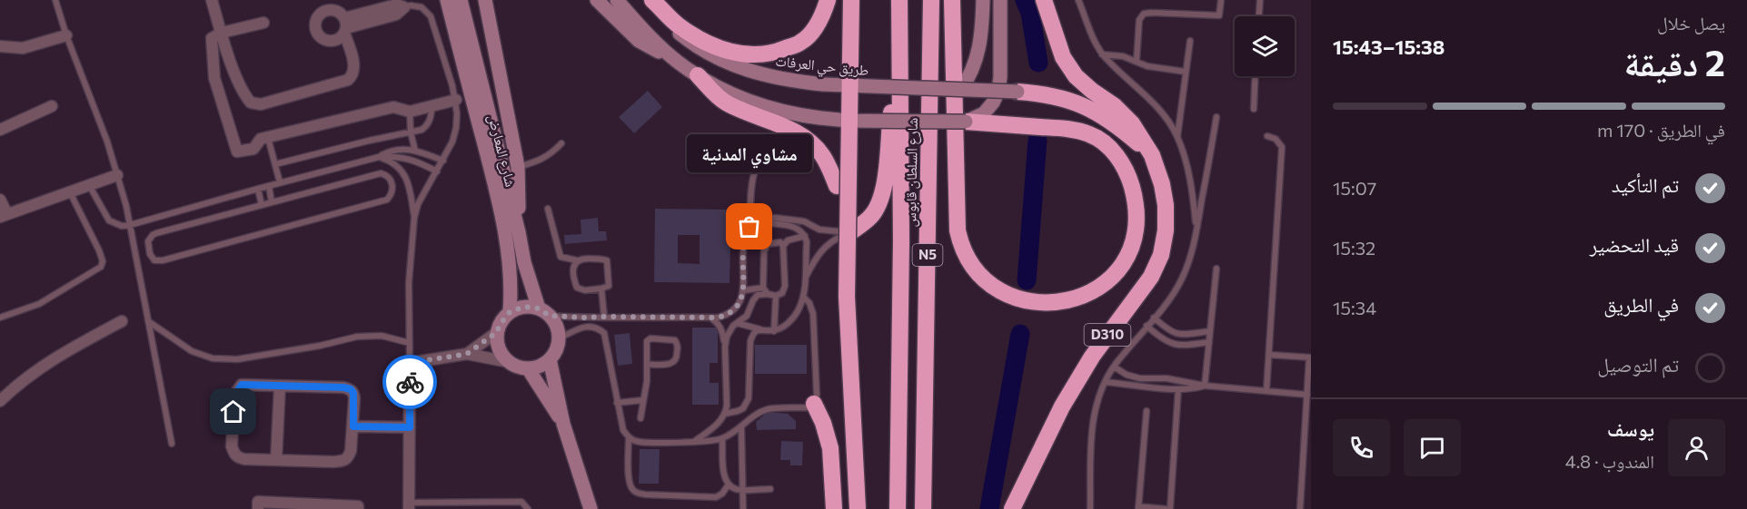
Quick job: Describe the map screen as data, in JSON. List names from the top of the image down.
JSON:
{
  "streets": {
    "highway": ["شارع السلطان قابوس", "N5", "D310"],
    "main road": ["طريق حي العرفات", "شارع المعارض"]
  },
  "places": ["مشاوي المدنية"],
  "page": {
    "heading": ["2 دقيقة", "يصل خلال", "15:38–15:43"],
    "panel": ["يوسف", "المندوب · 4.8"],
    "bar": "في الطريق · 170 m",
    "bubble": "مشاوي المدنية",
    "list": [
      ["تم التأكيد", "15:07"],
      ["قيد التحضير", "15:32"],
      ["في الطريق", "15:34"],
      "تم التوصيل"
    ]
  }
}
